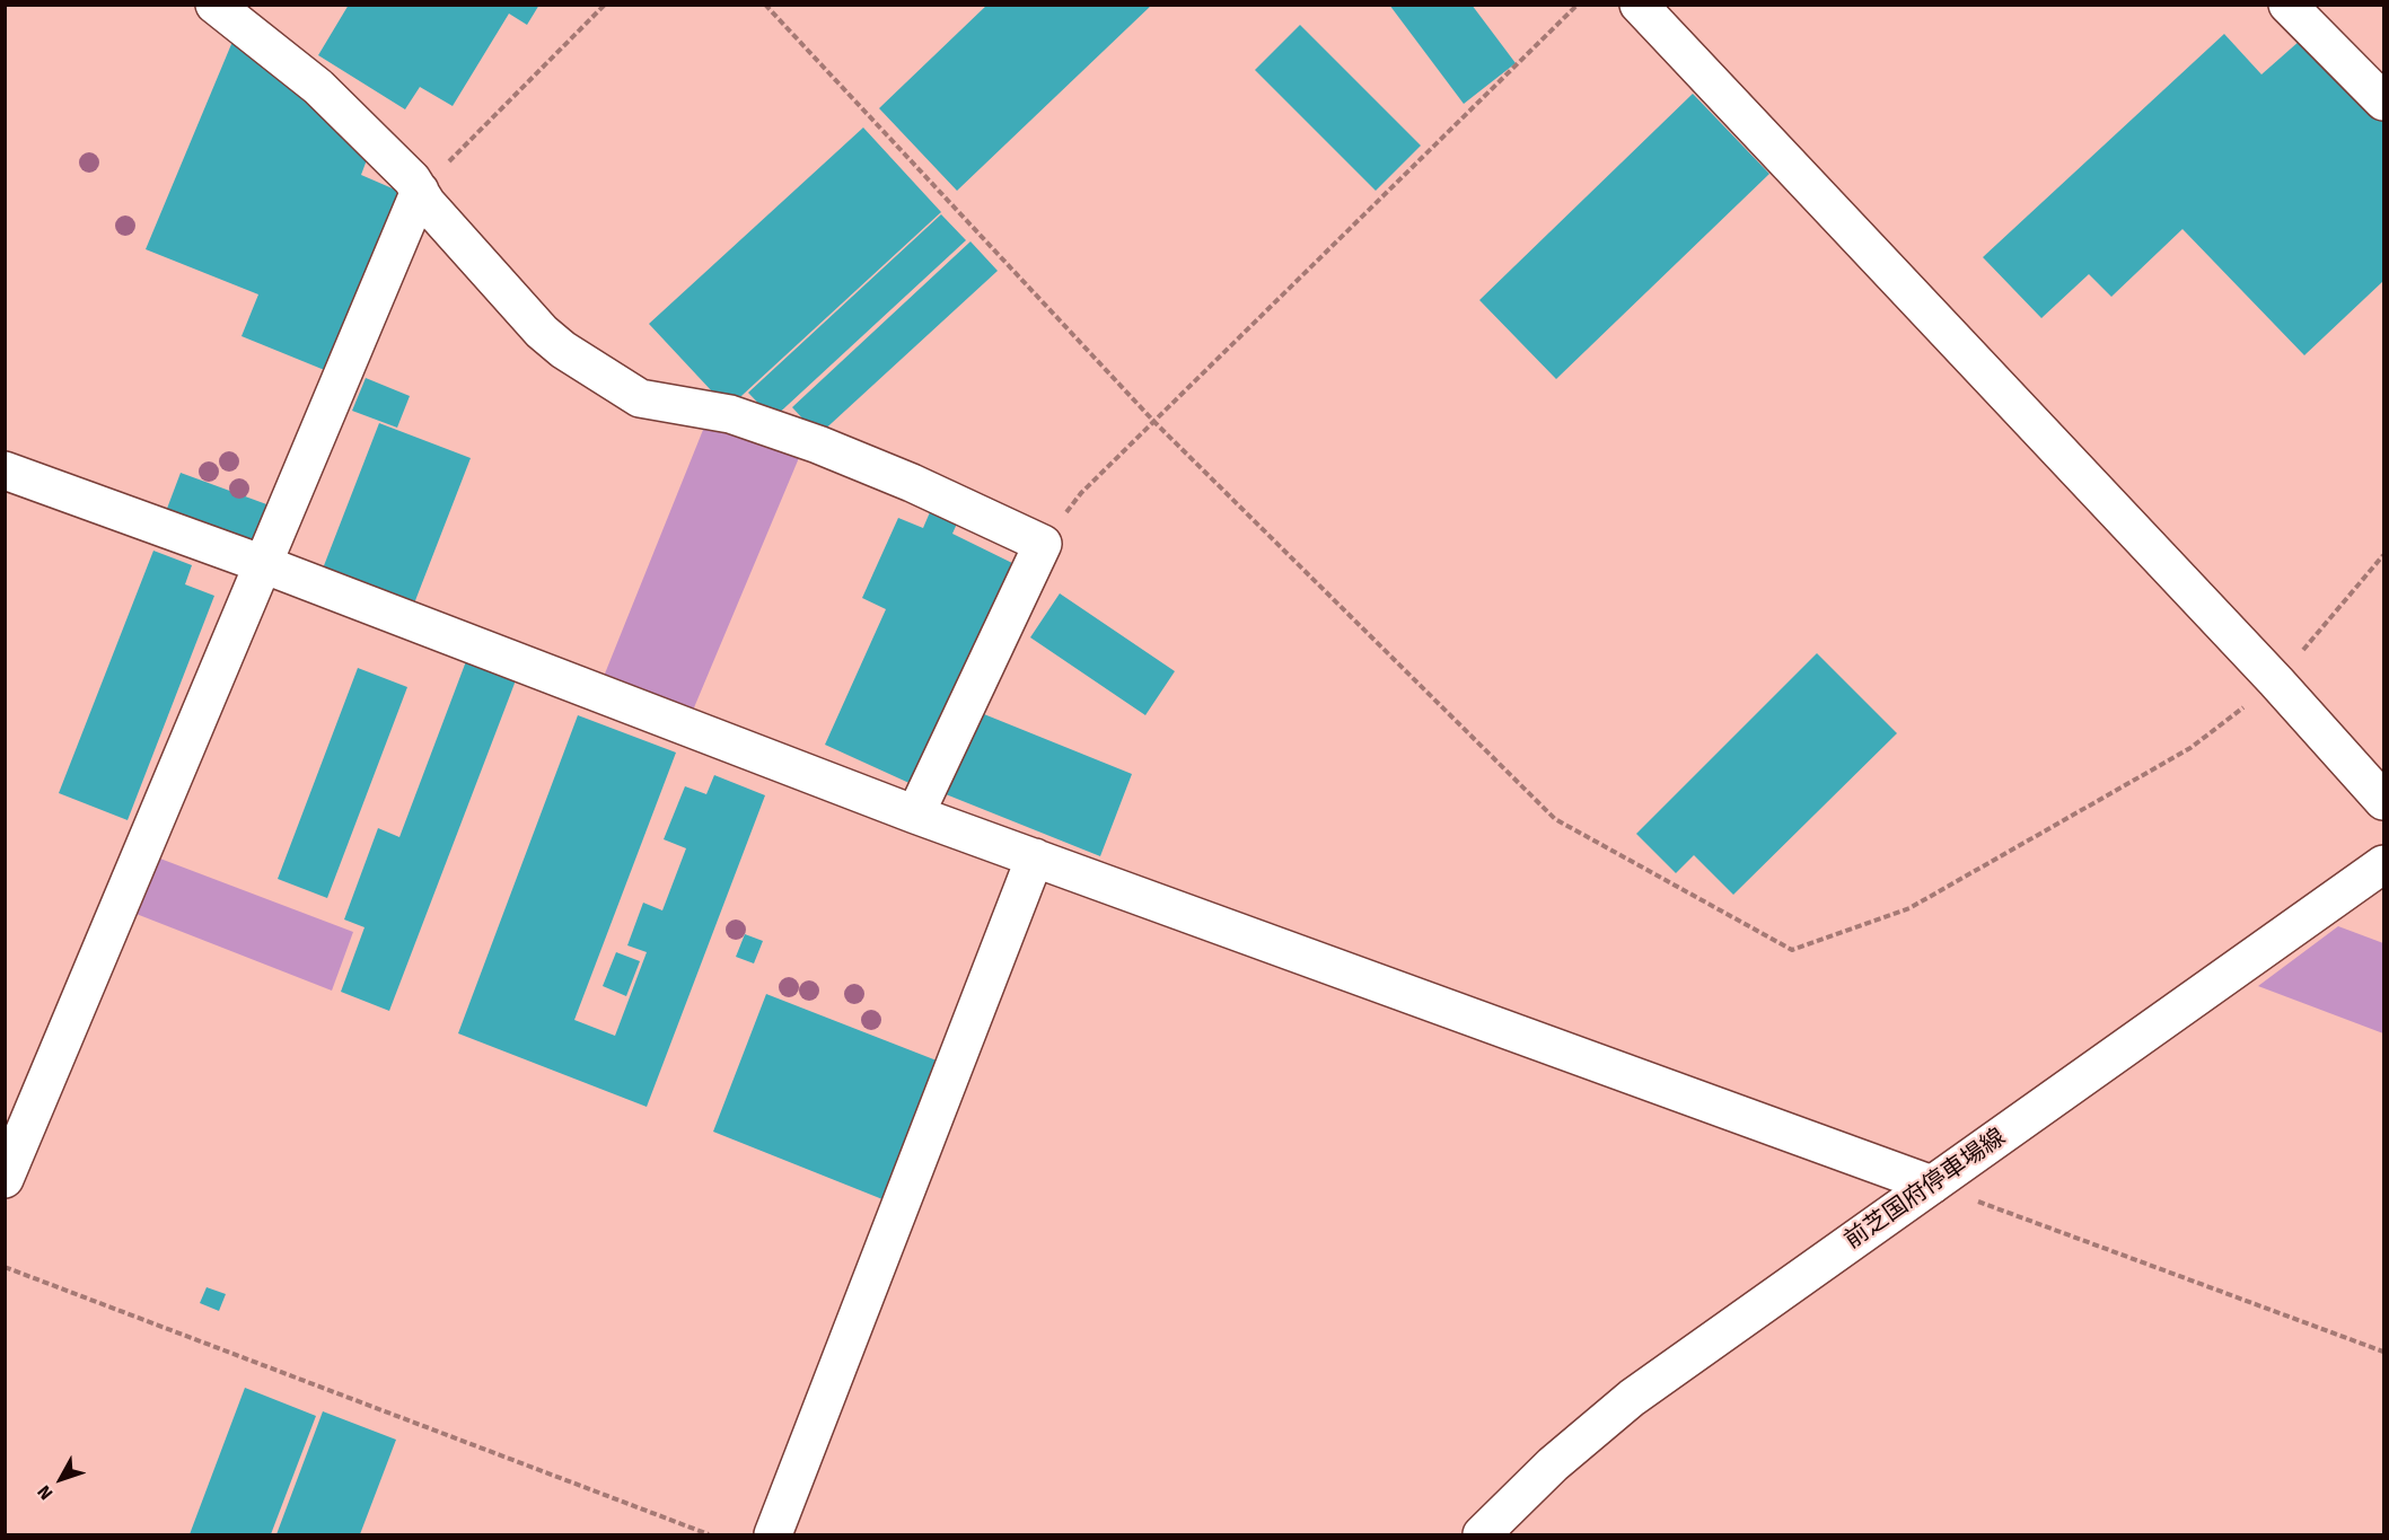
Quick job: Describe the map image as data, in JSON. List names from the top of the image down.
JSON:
{
  "streets": {
    "street": ["前芝国府停車場線"]
  },
  "north": "bottom left"
}
